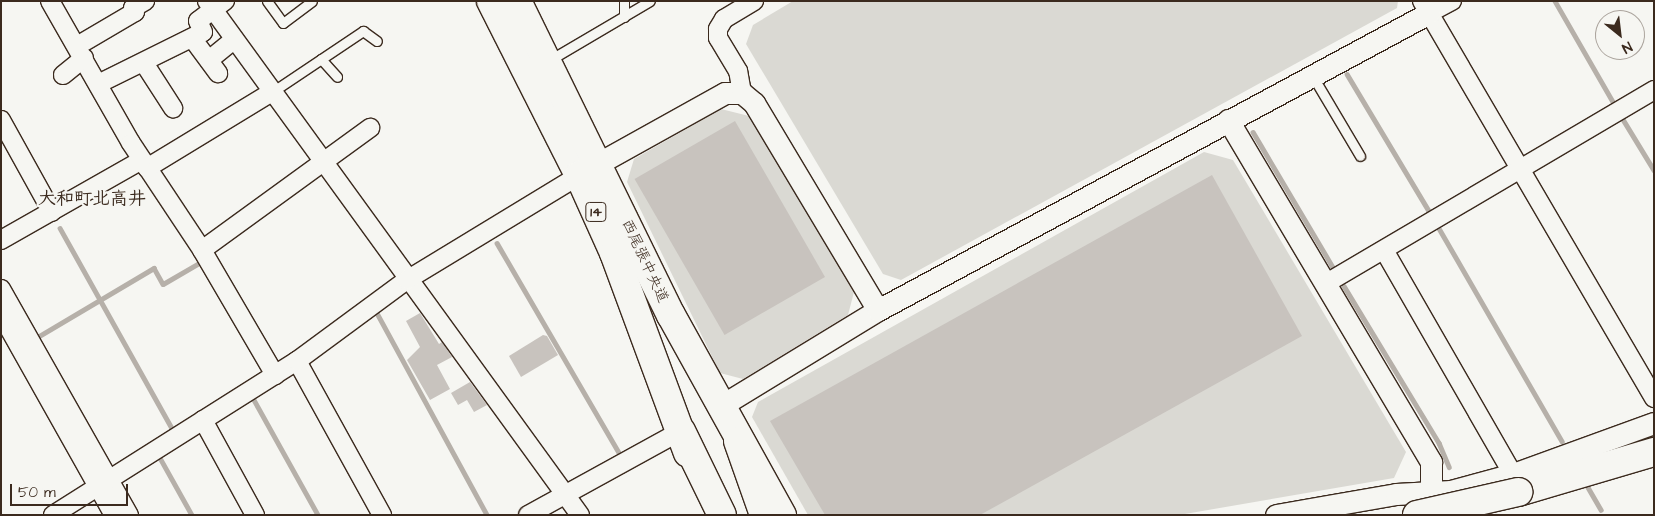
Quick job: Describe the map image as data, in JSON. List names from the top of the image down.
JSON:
{
  "streets": {
    "main road": ["14", "西尾張中央道"]
  },
  "districts": ["大和町北高井"],
  "scale_bar": "50 m",
  "north": "bottom right"
}
